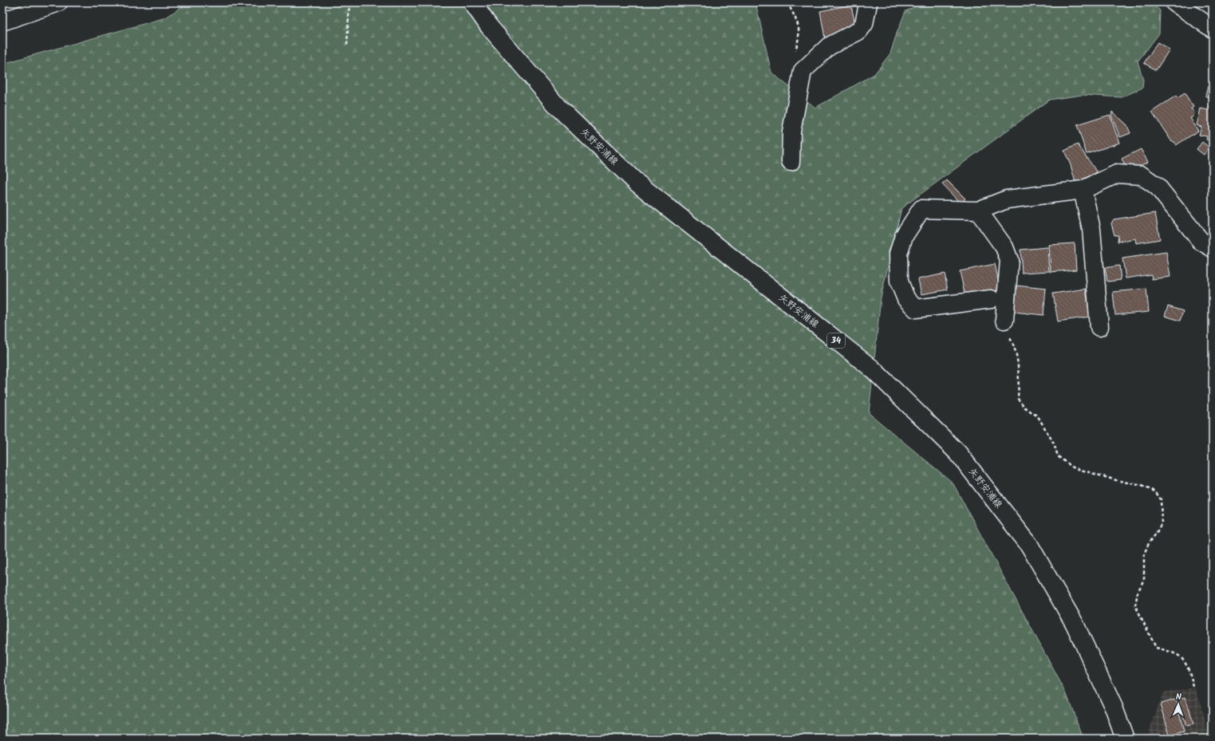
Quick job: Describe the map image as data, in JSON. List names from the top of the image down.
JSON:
{
  "streets": {
    "main road": ["矢野安浦線", "34"]
  },
  "north": "top"
}
